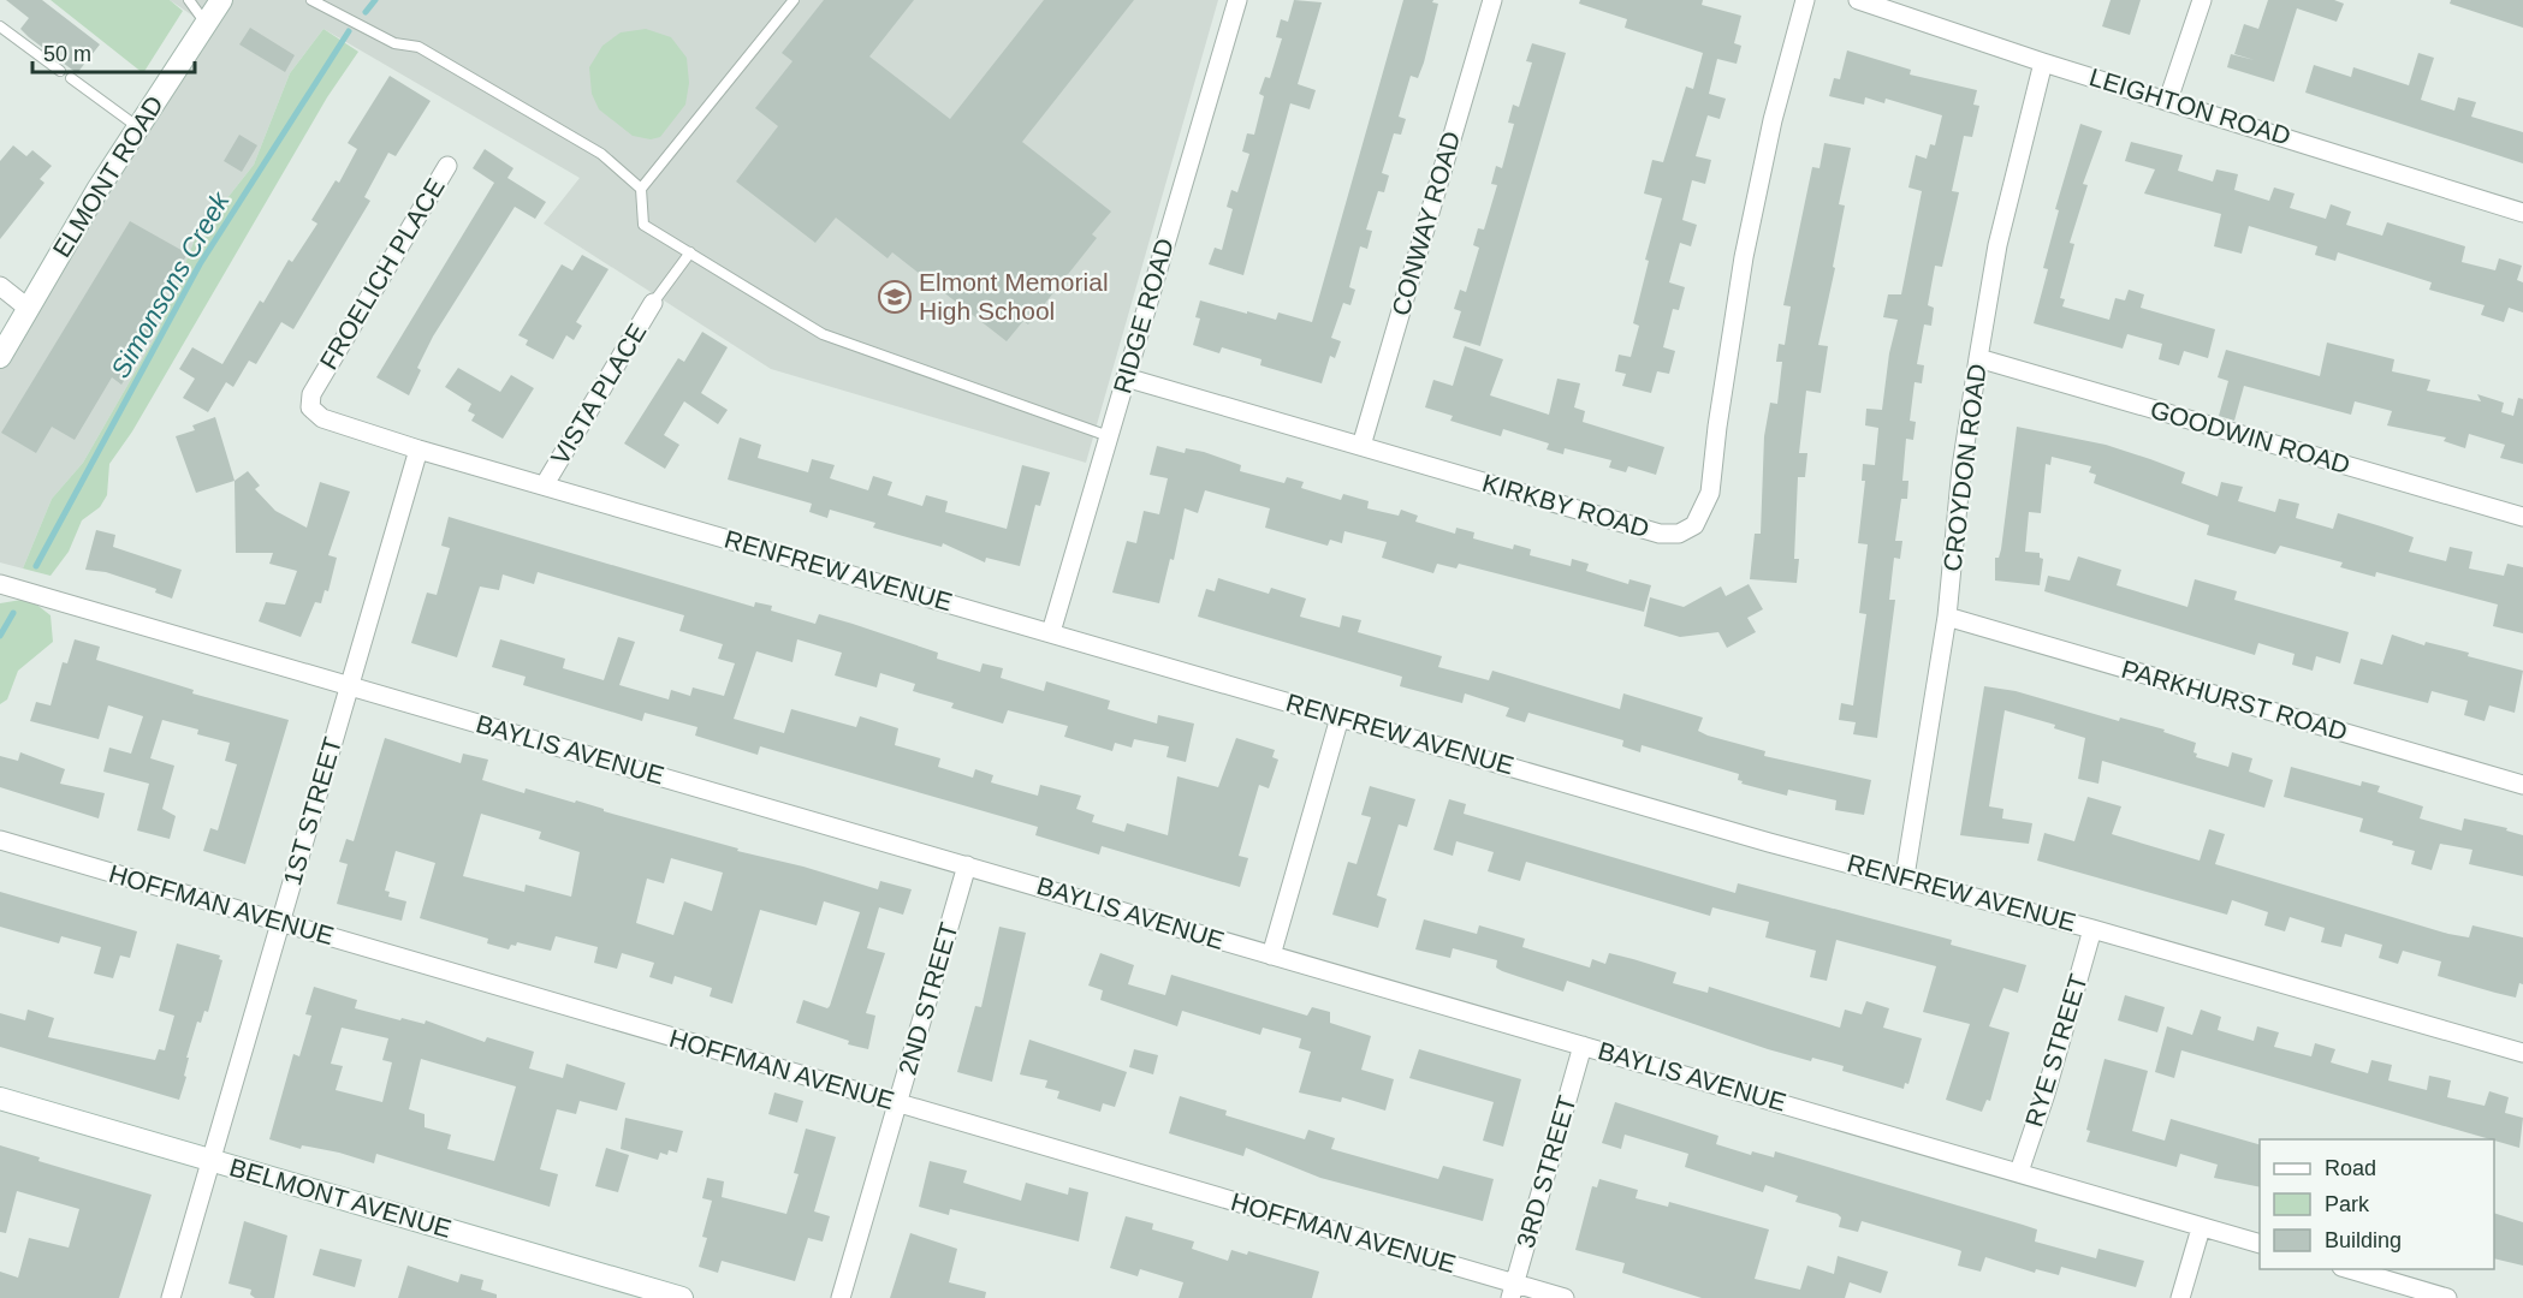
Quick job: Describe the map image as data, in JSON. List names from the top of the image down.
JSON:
{
  "streets": {
    "street": [
      "LEIGHTON ROAD",
      "ELMONT ROAD",
      "CONWAY ROAD",
      "FROELICH PLACE",
      "RIDGE ROAD",
      "VISTA PLACE",
      "GOODWIN ROAD",
      "CROYDON ROAD",
      "KIRKBY ROAD",
      "RENFREW AVENUE",
      "PARKHURST ROAD",
      "BAYLIS AVENUE",
      "1ST STREET",
      "HOFFMAN AVENUE",
      "2ND STREET",
      "RYE STREET",
      "3RD STREET",
      "BELMONT AVENUE"
    ]
  },
  "crossings": [
    ["LEIGHTON ROAD", "CROYDON ROAD"],
    ["CONWAY ROAD", "KIRKBY ROAD"],
    ["FROELICH PLACE", "RENFREW AVENUE"],
    ["RIDGE ROAD", "KIRKBY ROAD"],
    ["RIDGE ROAD", "RENFREW AVENUE"],
    ["VISTA PLACE", "RENFREW AVENUE"],
    ["GOODWIN ROAD", "CROYDON ROAD"],
    ["CROYDON ROAD", "RENFREW AVENUE"],
    ["CROYDON ROAD", "PARKHURST ROAD"],
    ["RENFREW AVENUE", "1ST STREET"],
    ["RENFREW AVENUE", "RYE STREET"],
    ["BAYLIS AVENUE", "1ST STREET"],
    ["BAYLIS AVENUE", "2ND STREET"],
    ["BAYLIS AVENUE", "RYE STREET"],
    ["BAYLIS AVENUE", "3RD STREET"],
    ["1ST STREET", "HOFFMAN AVENUE"],
    ["1ST STREET", "BELMONT AVENUE"],
    ["HOFFMAN AVENUE", "2ND STREET"],
    ["HOFFMAN AVENUE", "3RD STREET"]
  ],
  "water": ["Simonsons Creek"],
  "places": {
    "school or university": ["Elmont Memorial High School"]
  },
  "legend": ["Road", "Park", "Building"],
  "scale_bar": "50 m"
}
